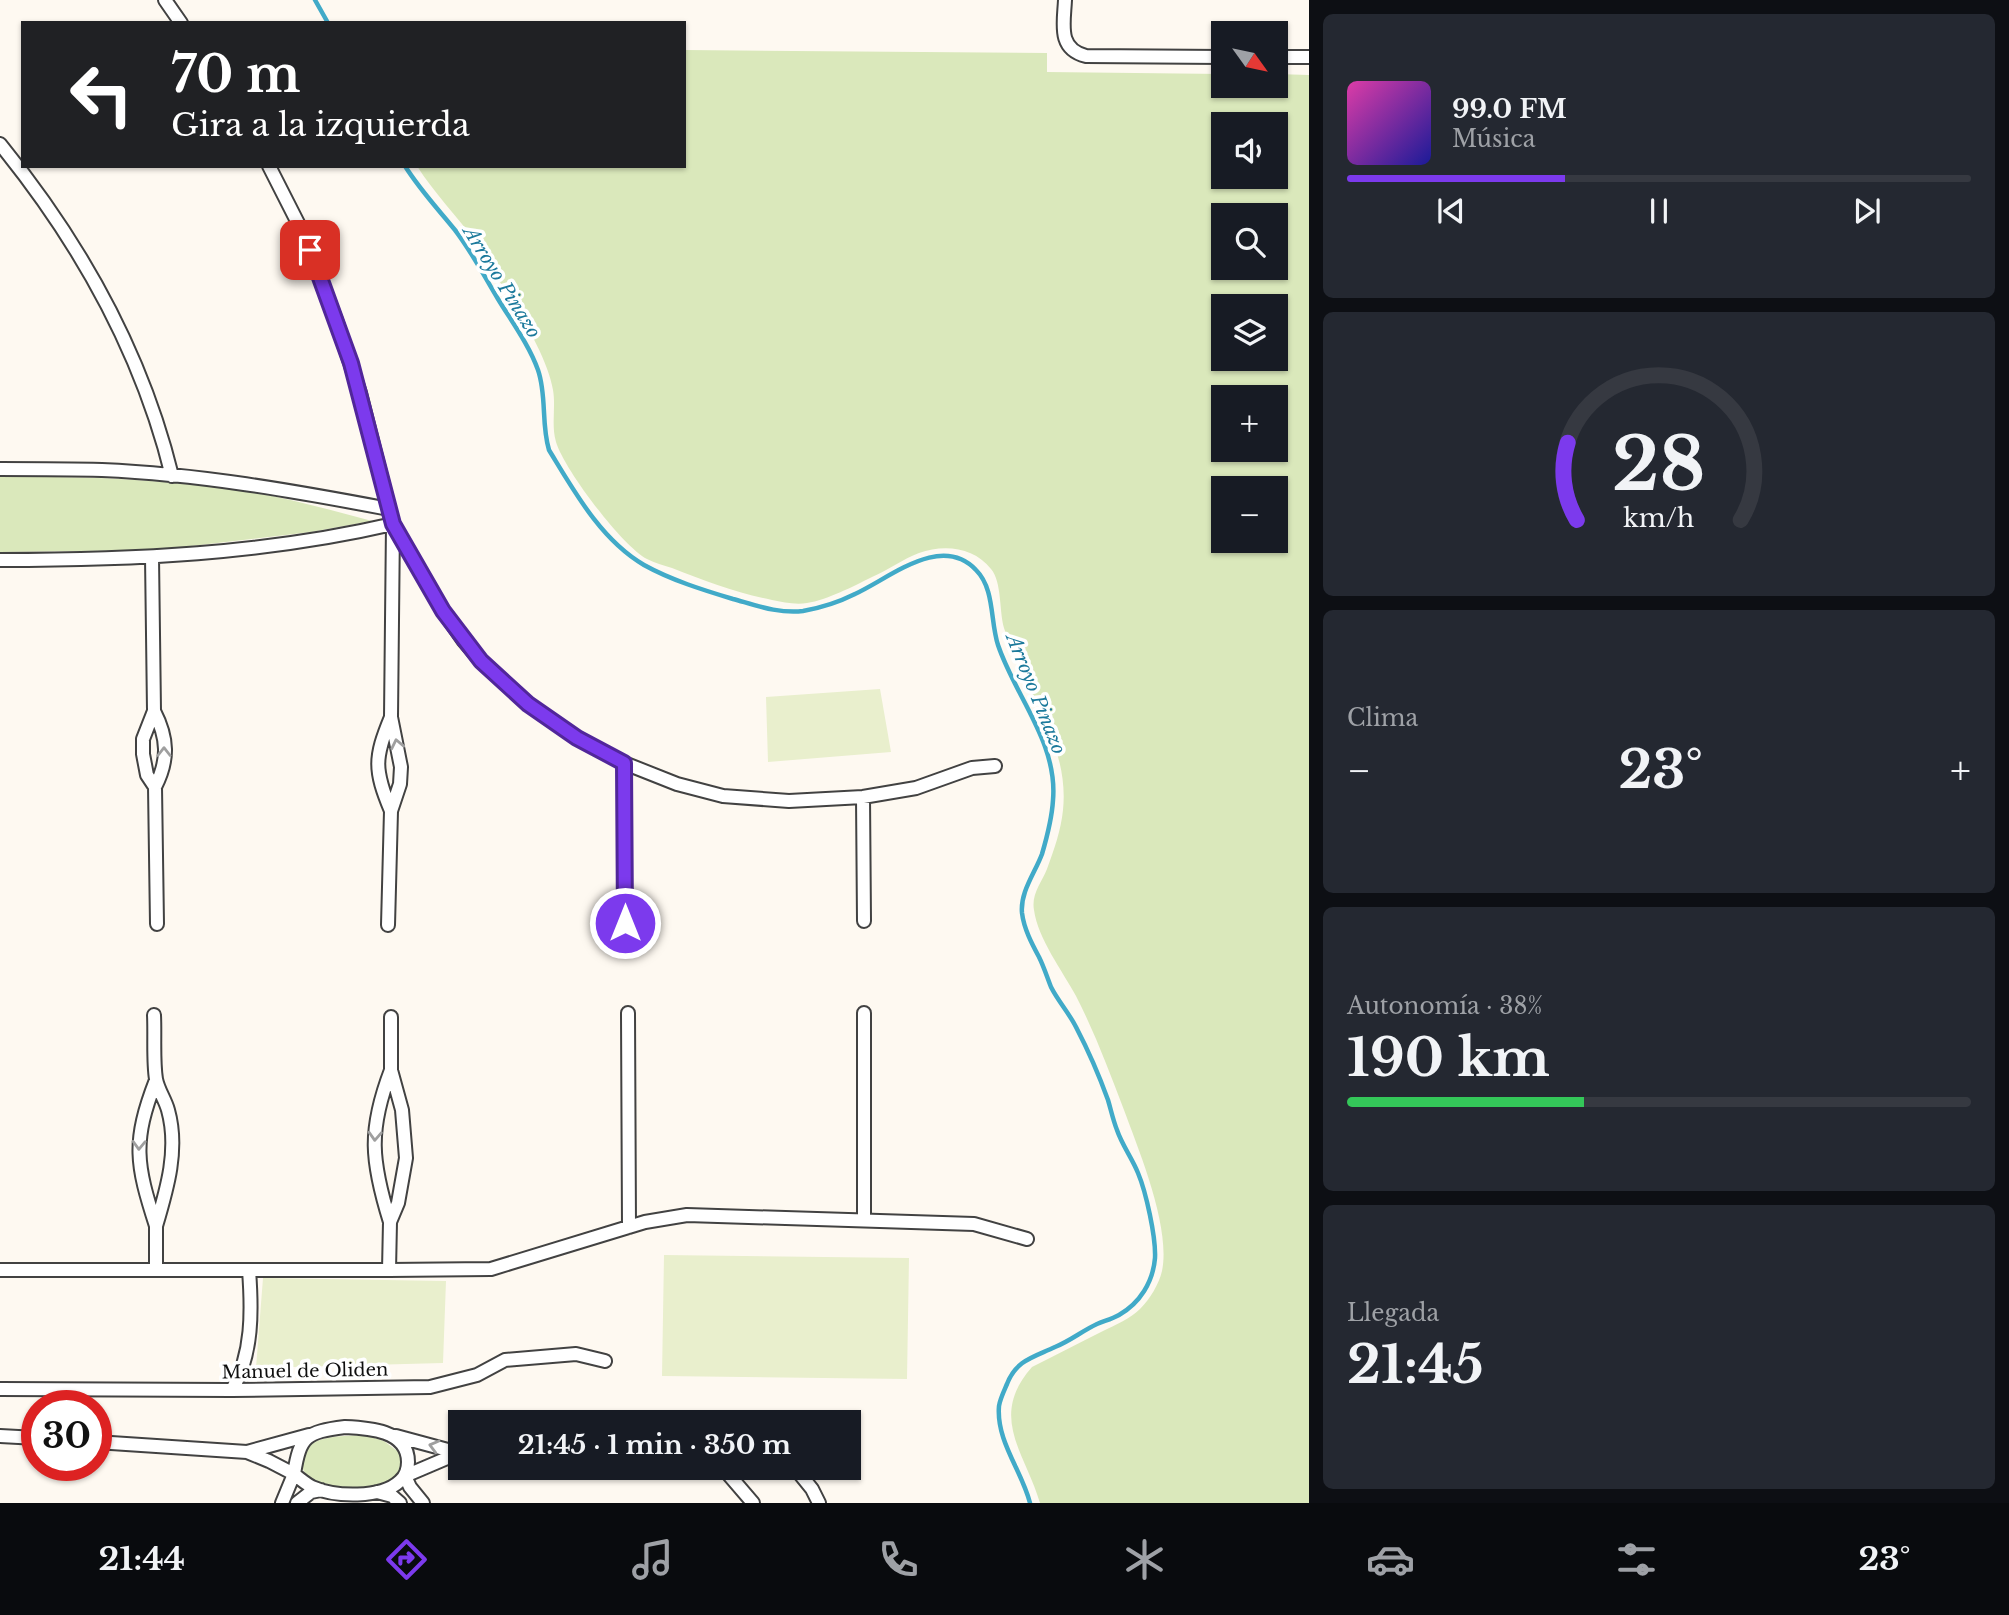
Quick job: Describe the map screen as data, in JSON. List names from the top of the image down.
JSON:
{
  "streets": {
    "street": ["Manuel de Oliden"]
  },
  "water": ["Arroyo Pinazo"],
  "north": "bottom right",
  "page": {
    "map_buttons": ["+", "−"],
    "turn": ["70 m", "Gira a la izquierda"],
    "song": ["99.0 FM", "Música"],
    "tile": [
      "Clima",
      ["Autonomía · 38%", "190 km"],
      ["Llegada", "21:45"]
    ],
    "heat": ["−", "23°", "+"],
    "limit": "30",
    "trip": "21:45 · 1 min · 350 m",
    "tabs": ["21:44", "23°"],
    "gauge": ["28", "km/h"]
  }
}
